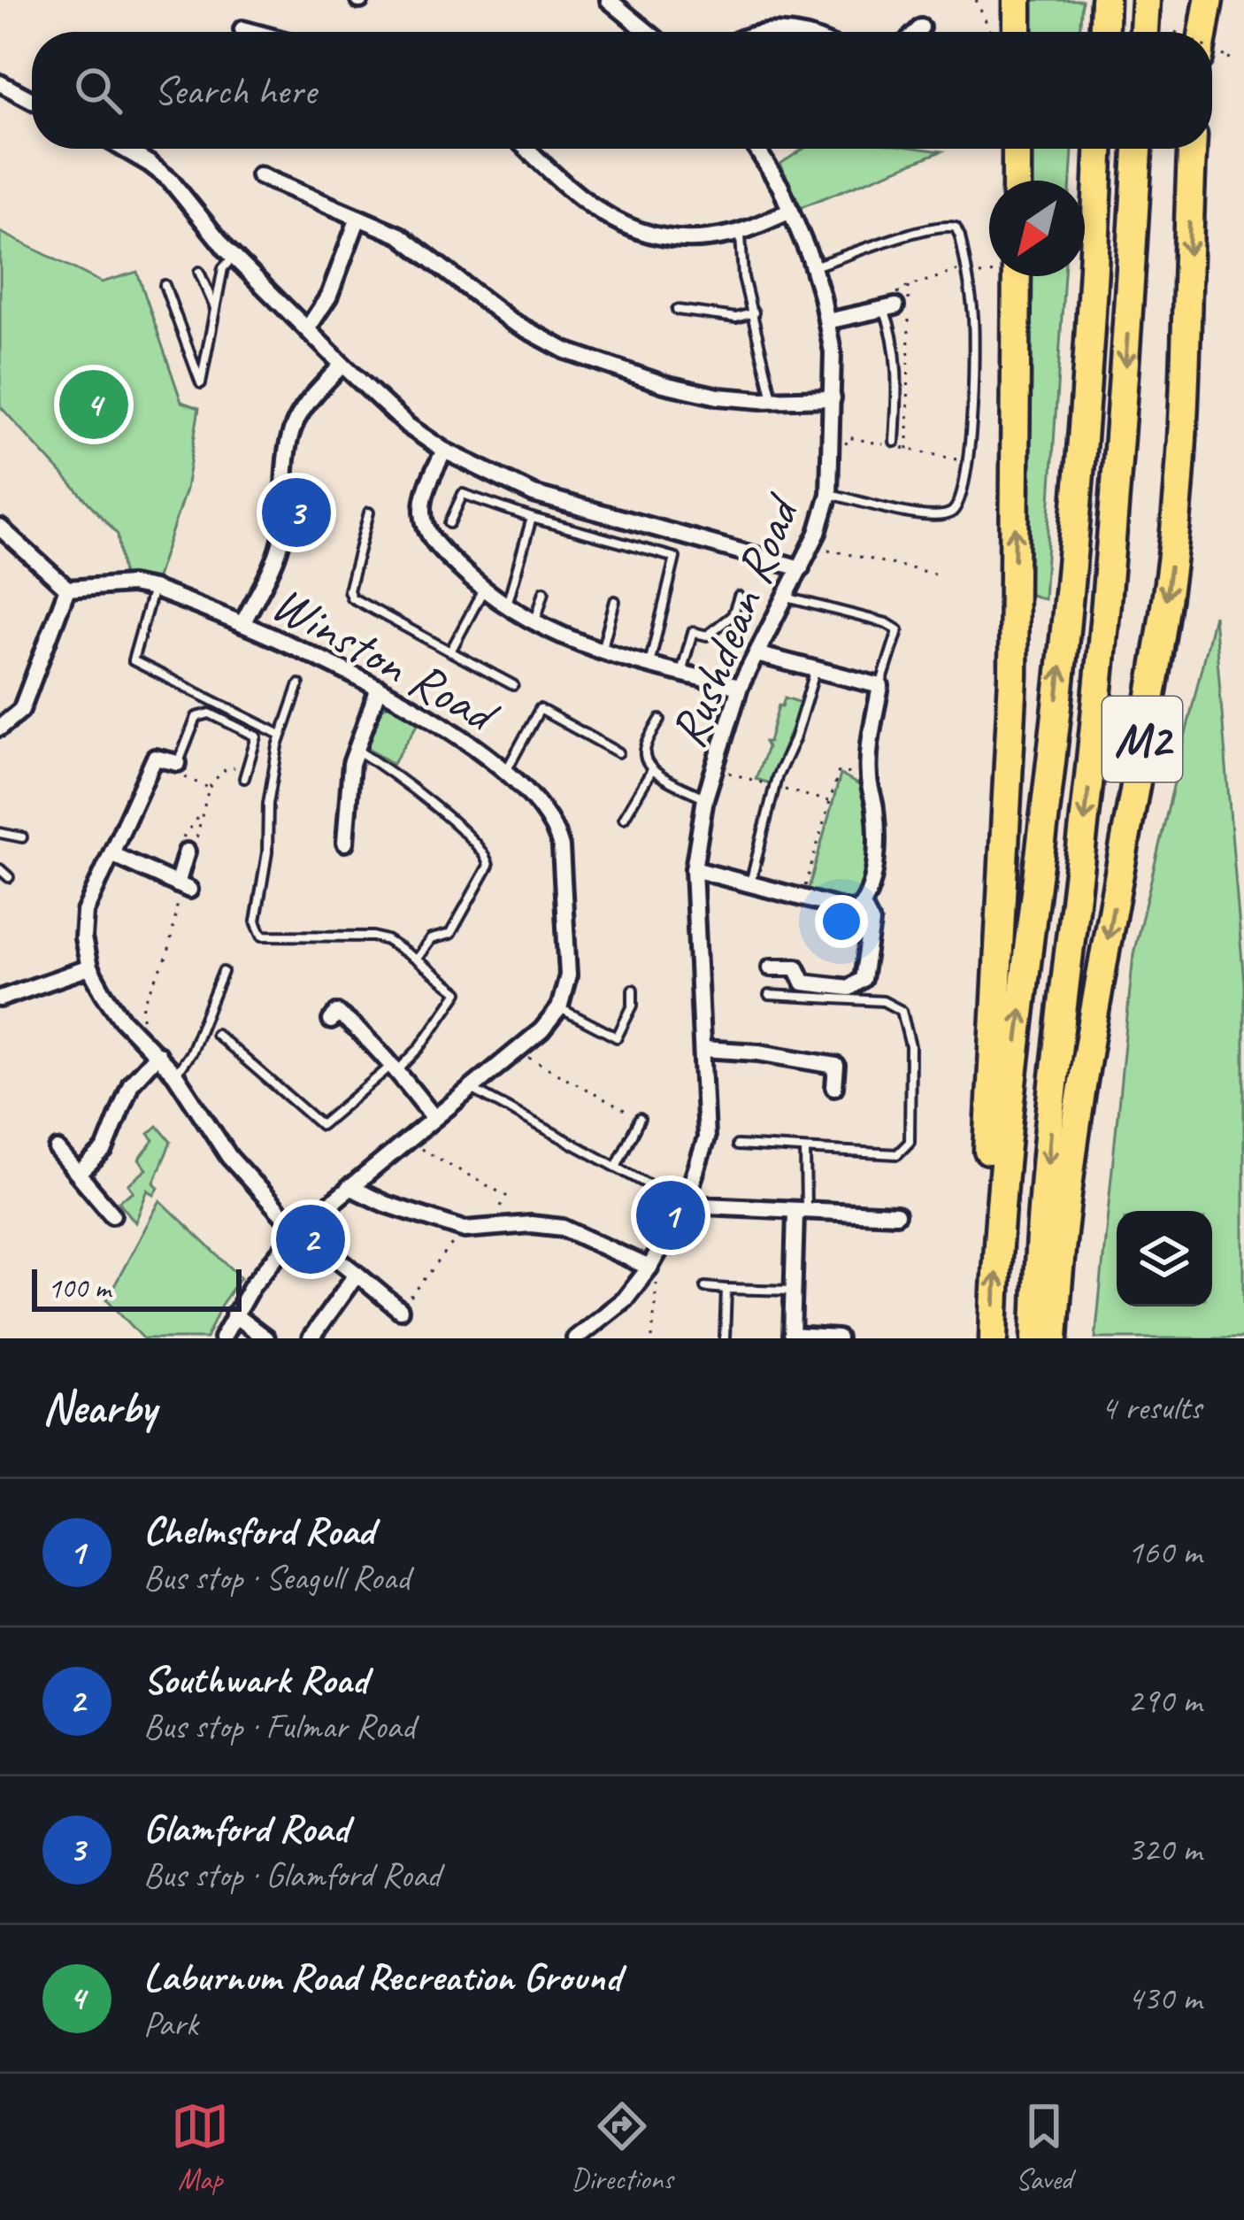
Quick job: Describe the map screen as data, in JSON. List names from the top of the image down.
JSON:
{
  "streets": {
    "highway": ["M2"],
    "street": ["Rushdean Road", "Winston Road"]
  },
  "scale_bar": "100 m",
  "north": "bottom left",
  "page": {
    "search": "Search here",
    "pins": [
      "4",
      "3",
      "1",
      "2"
    ],
    "scale": "100 m",
    "heading": ["Nearby", "4 results"],
    "list": [
      {
        "mark": "1",
        "name": "Chelmsford Road",
        "note": "Bus stop · Seagull Road",
        "value": "160 m"
      },
      {
        "mark": "2",
        "name": "Southwark Road",
        "note": "Bus stop · Fulmar Road",
        "value": "290 m"
      },
      {
        "mark": "3",
        "name": "Glamford Road",
        "note": "Bus stop · Glamford Road",
        "value": "320 m"
      },
      {
        "mark": "4",
        "name": "Laburnum Road Recreation Ground",
        "note": "Park",
        "value": "430 m"
      }
    ],
    "nav": ["Map", "Directions", "Saved"]
  }
}
